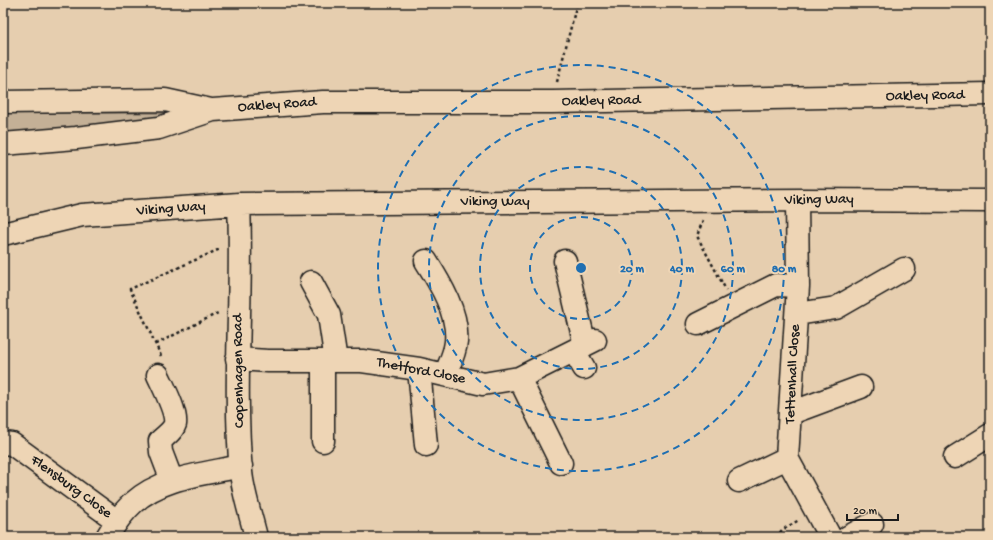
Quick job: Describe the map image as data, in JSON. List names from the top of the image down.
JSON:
{
  "streets": {
    "street": [
      "Oakley Road",
      "Viking Way",
      "Copenhagen Road",
      "Thetford Close",
      "Tettenhall Close",
      "Flensburg Close"
    ]
  },
  "crossings": [
    ["Viking Way", "Copenhagen Road"],
    ["Viking Way", "Tettenhall Close"],
    ["Copenhagen Road", "Thetford Close"],
    ["Copenhagen Road", "Flensburg Close"]
  ],
  "scale_bar": "20 m",
  "rings": [
    "20 m",
    "40 m",
    "60 m",
    "80 m"
  ]
}
